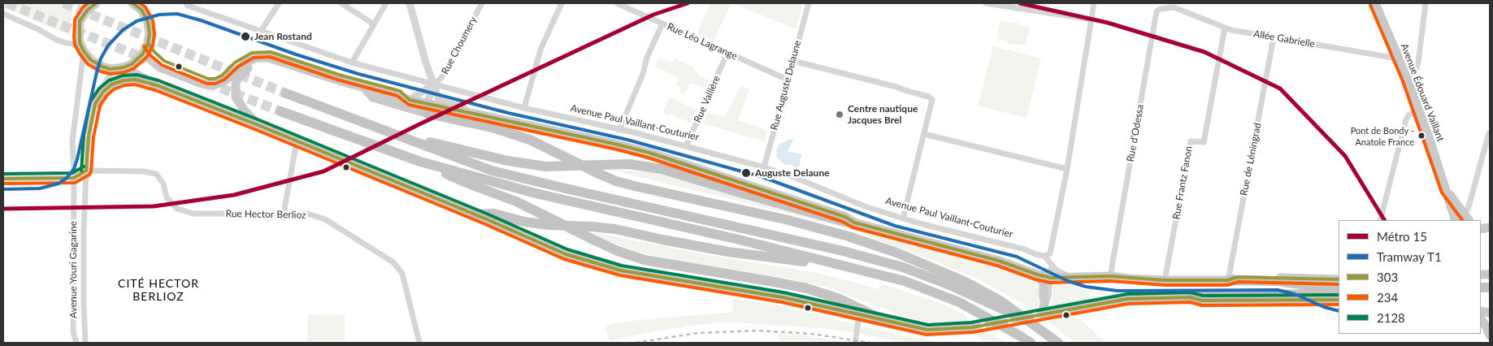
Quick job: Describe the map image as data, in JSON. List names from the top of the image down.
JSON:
{
  "streets": {
    "main road": ["Avenue Édouard Vaillant"],
    "street": [
      "Allée Gabrielle",
      "Rue Léo Lagrange",
      "Rue Choumery",
      "Rue Auguste Delaune",
      "Rue Vallière",
      "Avenue Paul Vaillant-Couturier",
      "Rue d'Odessa",
      "Rue de Léningrad",
      "Rue Frantz Fanon",
      "Rue Hector Berlioz",
      "Avenue Youri Gagarine"
    ]
  },
  "crossings": [
    ["Allée Gabrielle", "Avenue Édouard Vaillant"],
    ["Allée Gabrielle", "Rue d'Odessa"],
    ["Allée Gabrielle", "Rue de Léningrad"],
    ["Allée Gabrielle", "Rue Frantz Fanon"],
    ["Rue Léo Lagrange", "Rue Auguste Delaune"],
    ["Rue Léo Lagrange", "Rue Vallière"],
    ["Rue Choumery", "Avenue Paul Vaillant-Couturier"],
    ["Rue Auguste Delaune", "Avenue Paul Vaillant-Couturier"],
    ["Rue Vallière", "Avenue Paul Vaillant-Couturier"],
    ["Rue Hector Berlioz", "Avenue Youri Gagarine"]
  ],
  "districts": ["CITÉ HECTOR BERLIOZ"],
  "places": [
    "Jean Rostand",
    "Centre nautique Jacques Brel",
    "Pont de Bondy - Anatole France",
    "Auguste Delaune"
  ],
  "lines": [
    "metro line 15",
    "transit line 303",
    "transit line 234",
    "tram line T1",
    "transit line 2128"
  ],
  "legend": [
    "Métro 15",
    "Tramway T1",
    "303",
    "234",
    "2128"
  ]
}
